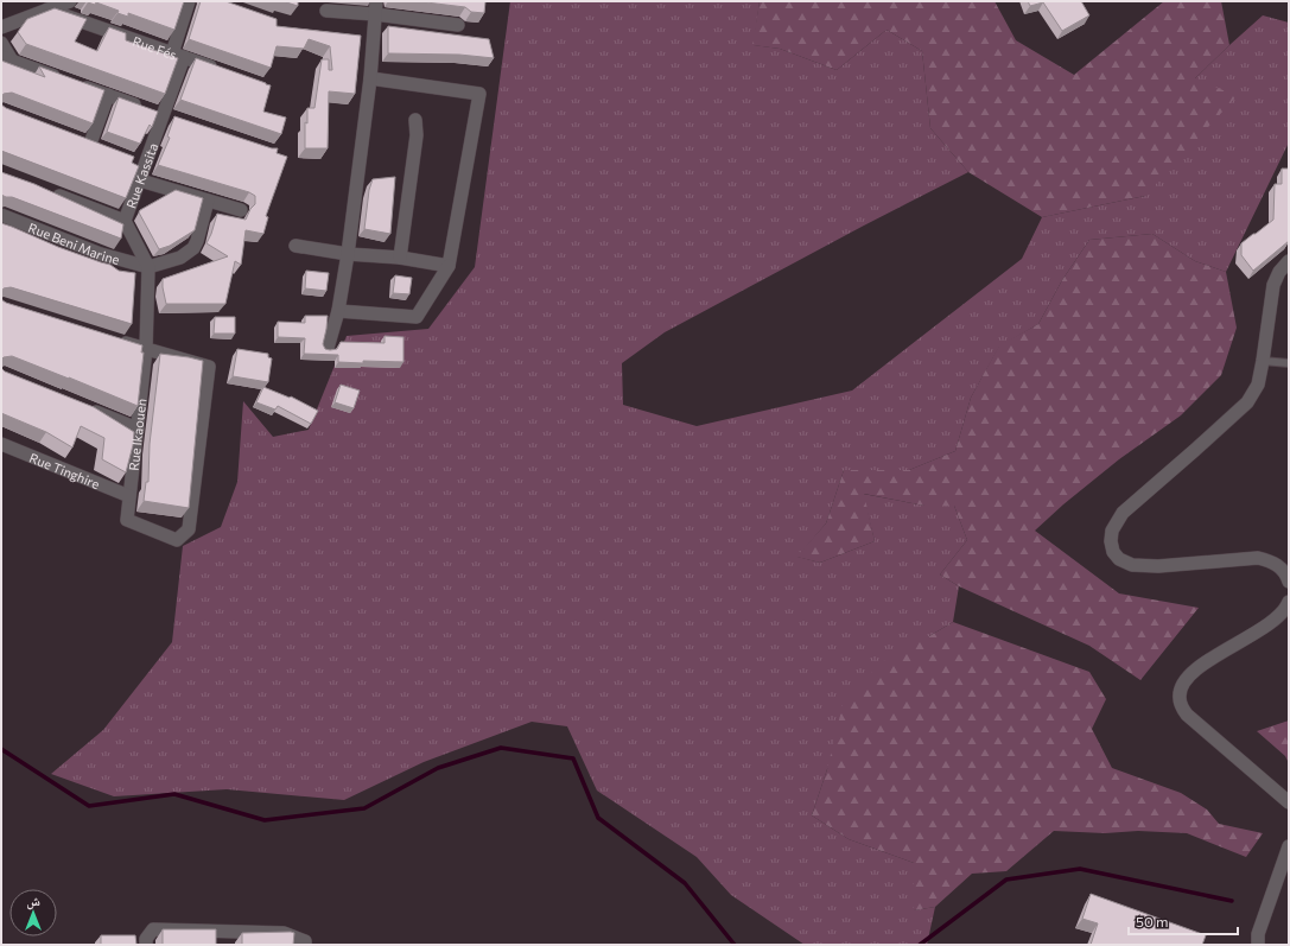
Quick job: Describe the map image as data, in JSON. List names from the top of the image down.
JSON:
{
  "streets": {
    "street": [
      "Rue Fés",
      "Rue Kassita",
      "Rue Beni Marine",
      "Rue Ikaouen",
      "Rue Tinghire"
    ]
  },
  "crossings": [
    ["Rue Fés", "Rue Kassita"],
    ["Rue Kassita", "Rue Beni Marine"],
    ["Rue Kassita", "Rue Ikaouen"],
    ["Rue Ikaouen", "Rue Tinghire"]
  ],
  "scale_bar": "50 m",
  "north": "top"
}
